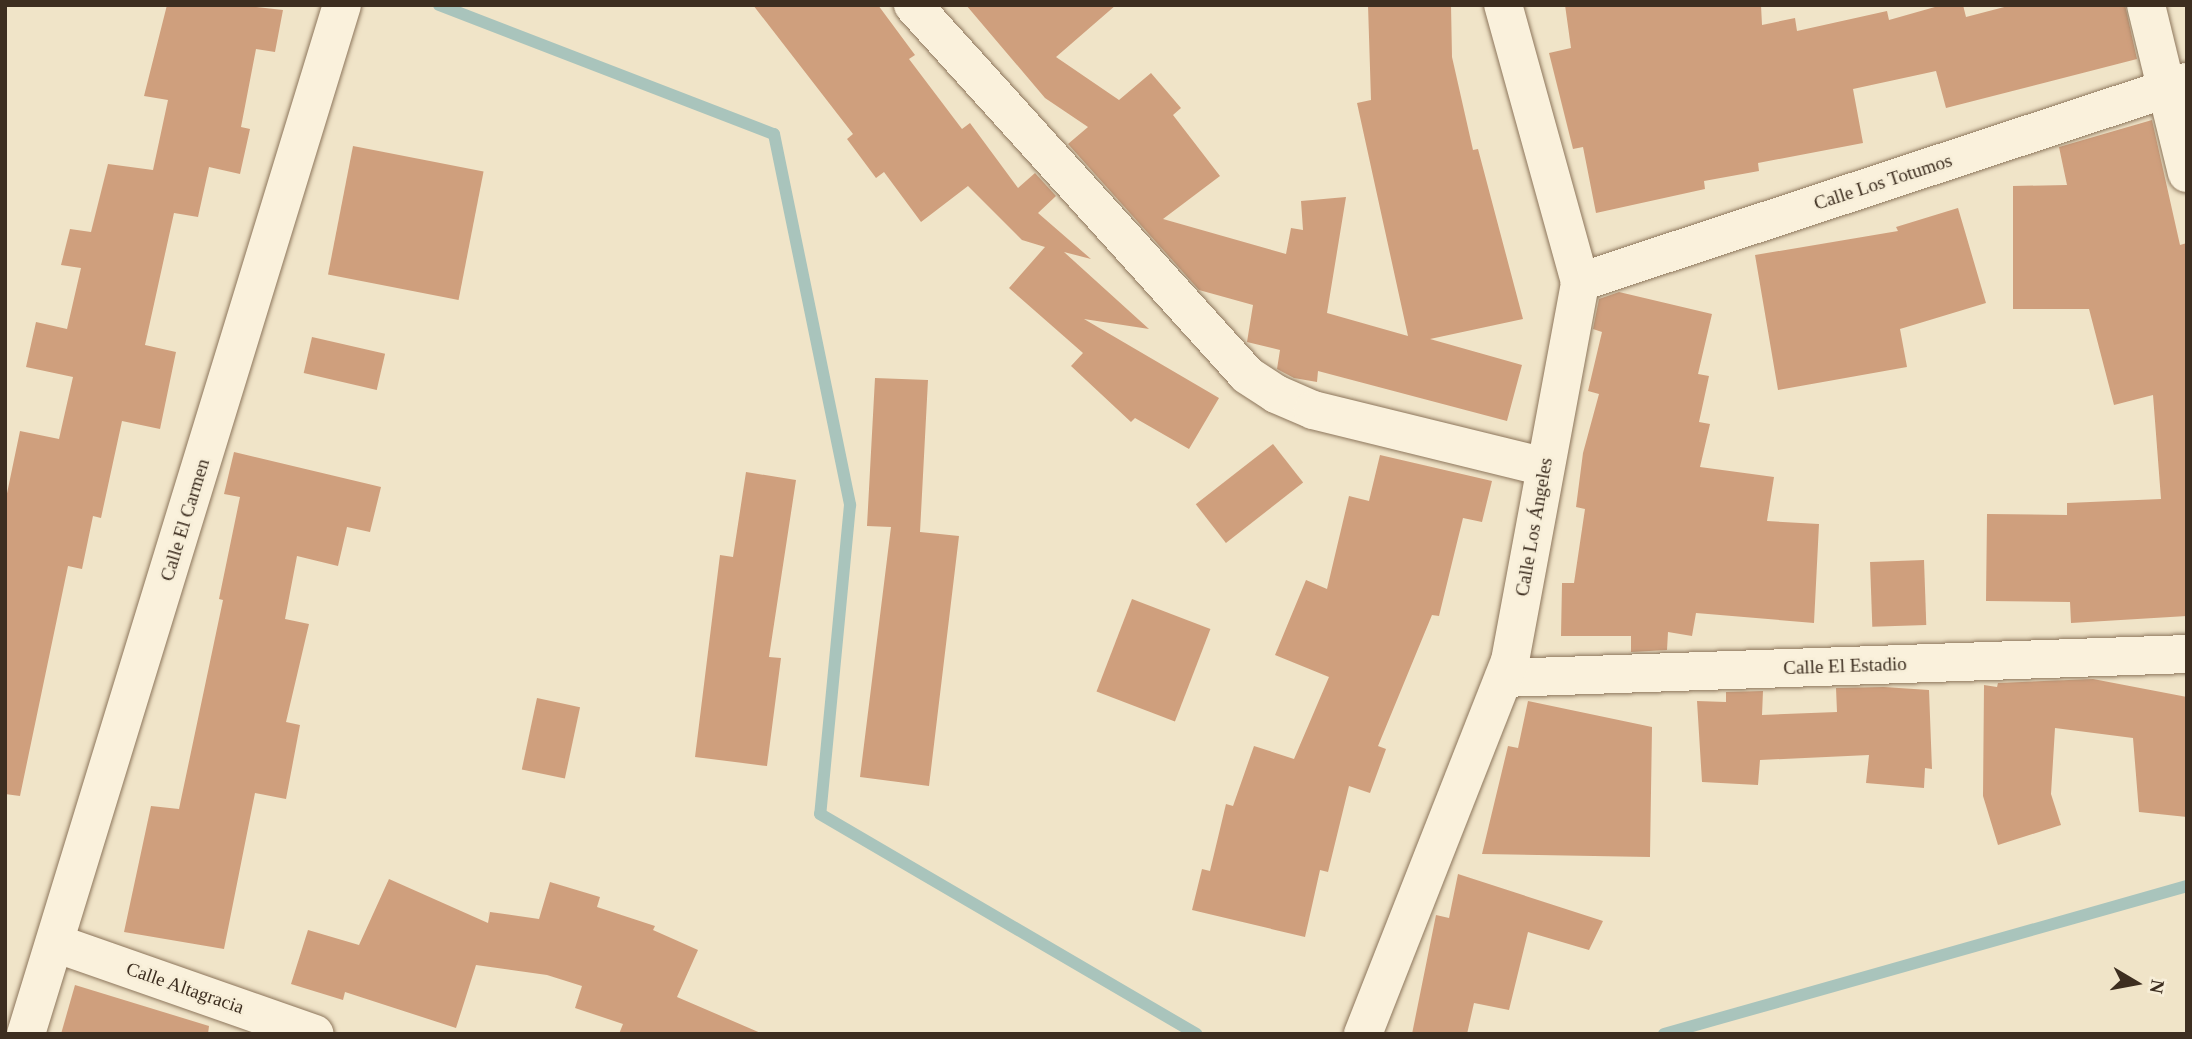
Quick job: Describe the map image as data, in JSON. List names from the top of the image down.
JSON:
{
  "streets": {
    "street": [
      "Calle Los Totumos",
      "Calle El Carmen",
      "Calle Los Ángeles",
      "Calle El Estadio",
      "Calle Altagracia"
    ]
  },
  "crossings": [
    ["Calle Los Totumos", "Calle Los Ángeles"],
    ["Calle El Carmen", "Calle Altagracia"],
    ["Calle Los Ángeles", "Calle El Estadio"]
  ],
  "north": "right"
}
